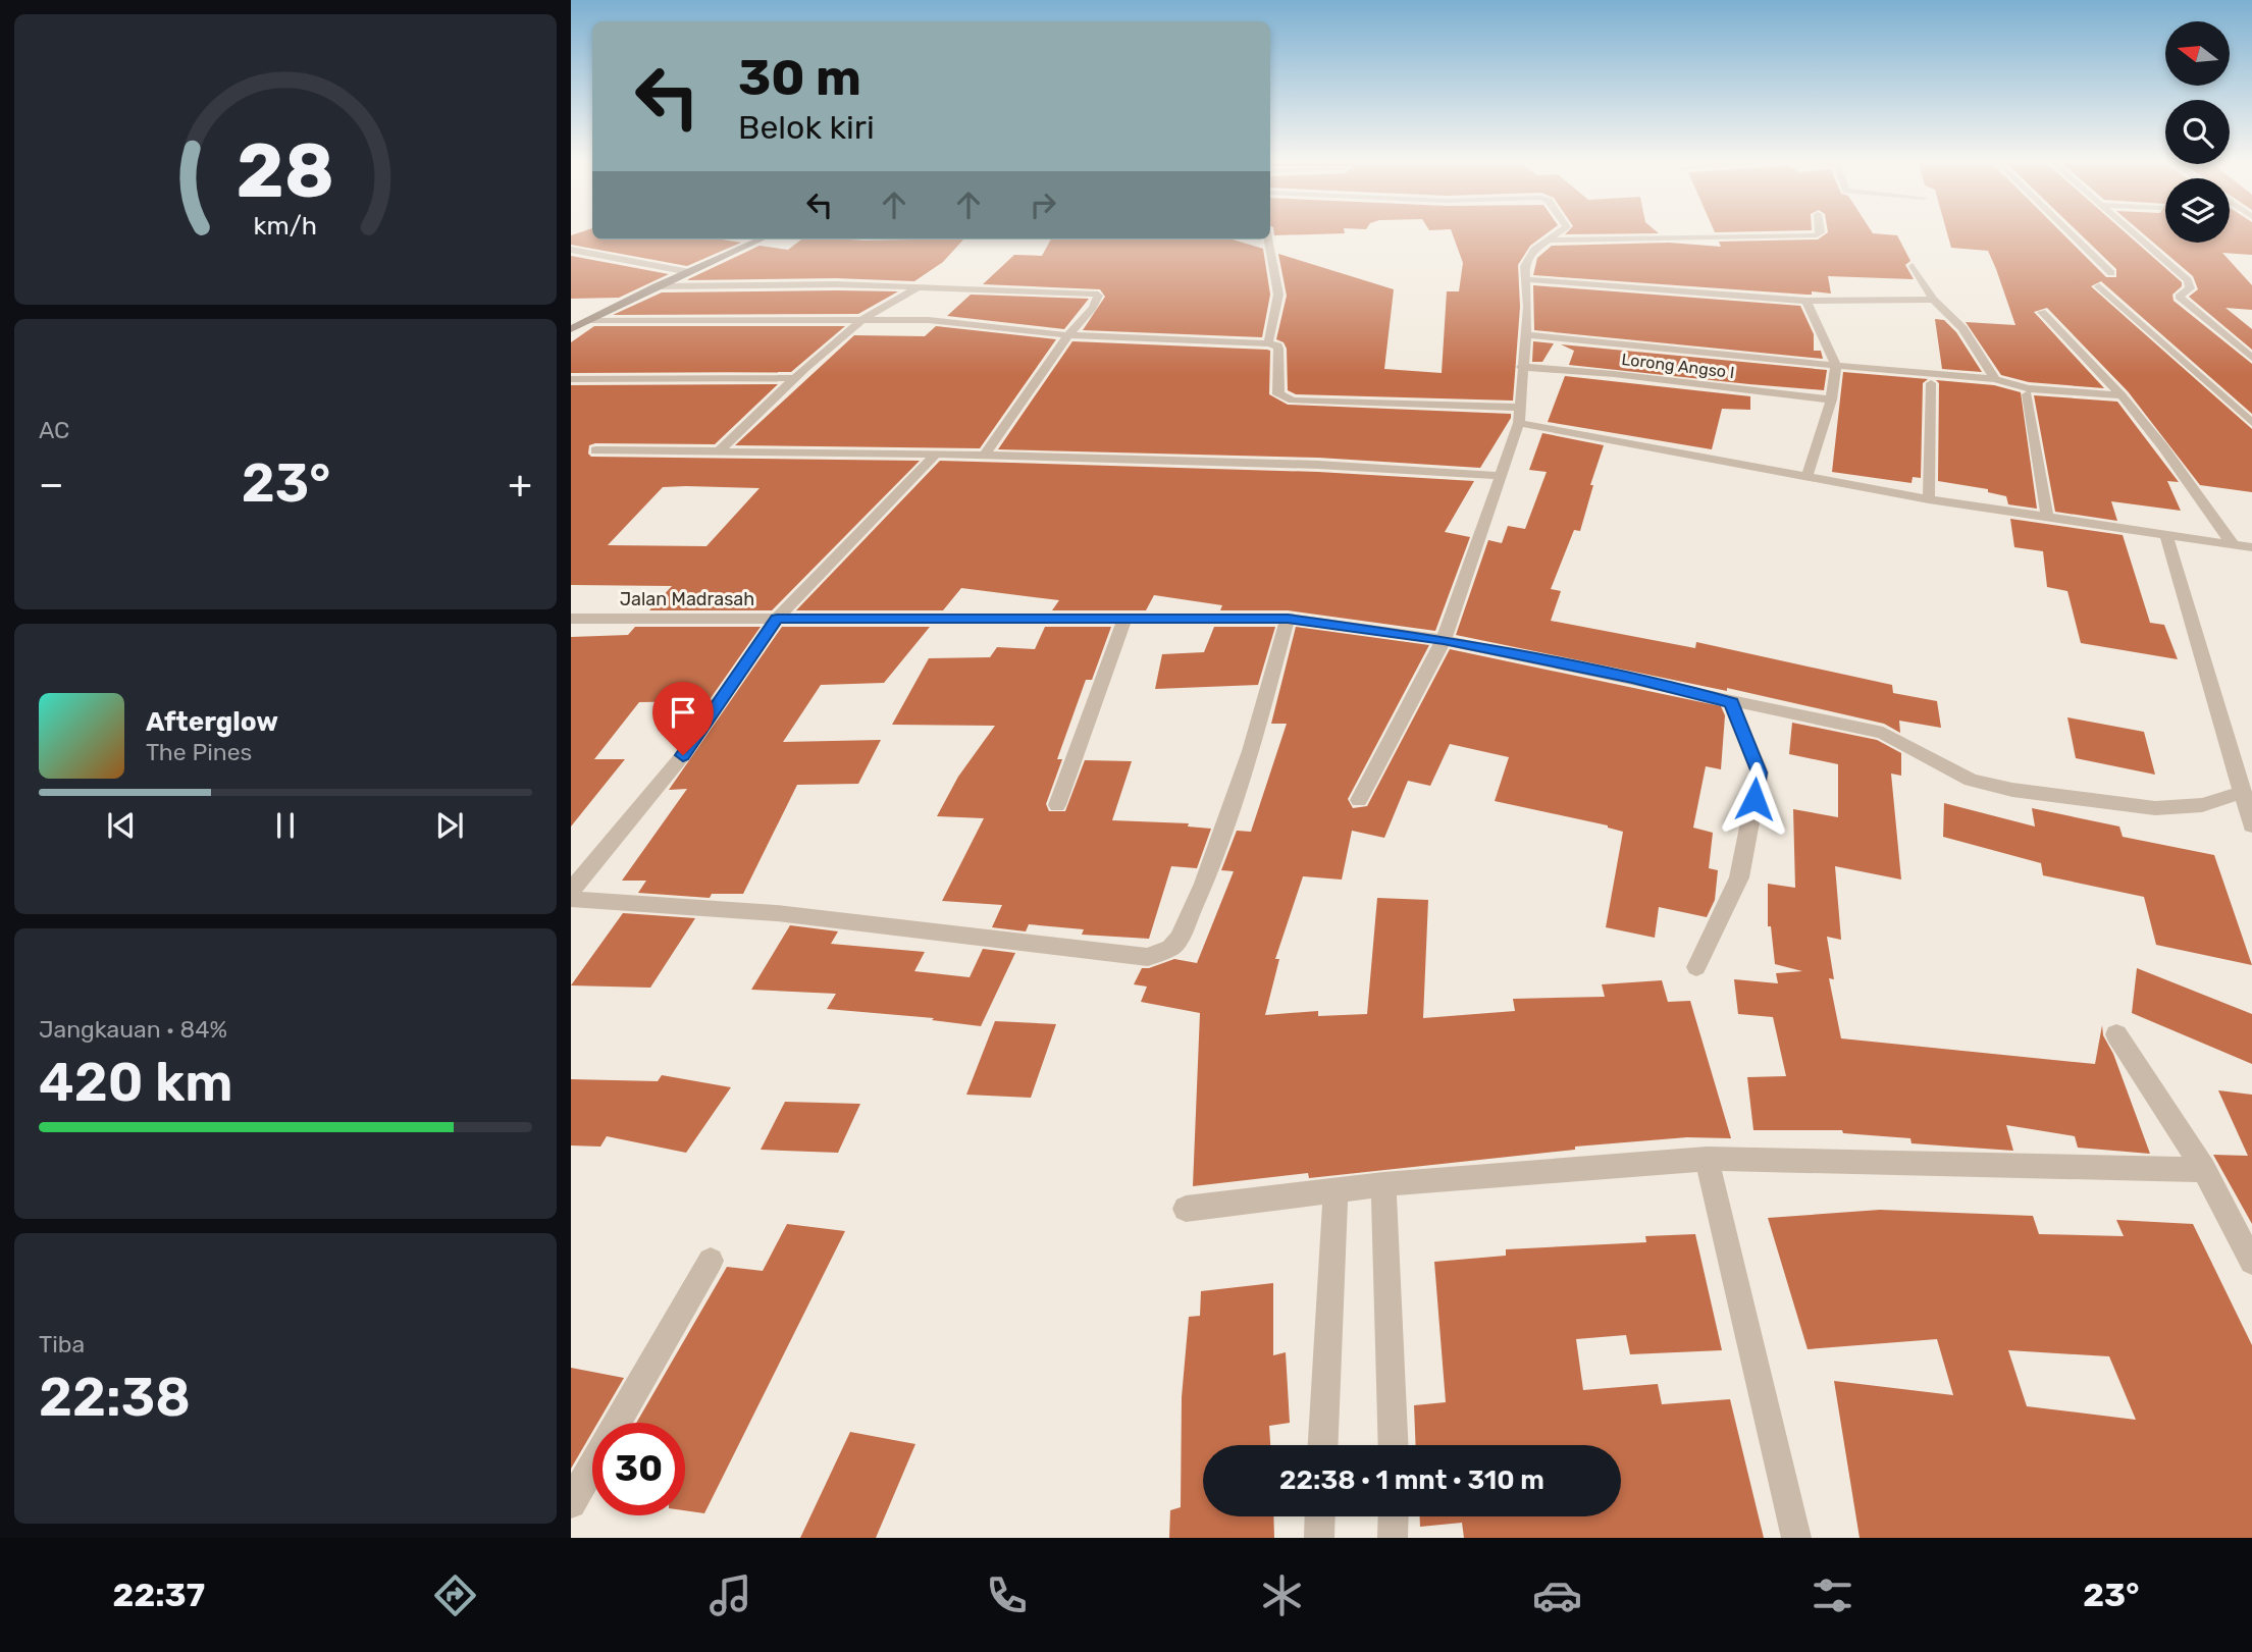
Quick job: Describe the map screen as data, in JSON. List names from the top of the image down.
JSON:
{
  "streets": {
    "street": ["Lorong Angso I", "Jalan Madrasah"]
  },
  "north": "left",
  "page": {
    "turn": ["30 m", "Belok kiri"],
    "tile": [
      "AC",
      ["Jangkauan · 84%", "420 km"],
      ["Tiba", "22:38"]
    ],
    "heat": ["−", "23°", "+"],
    "song": ["Afterglow", "The Pines"],
    "limit": "30",
    "trip": "22:38 · 1 mnt · 310 m",
    "tabs": ["22:37", "23°"],
    "gauge": ["28", "km/h"]
  }
}
